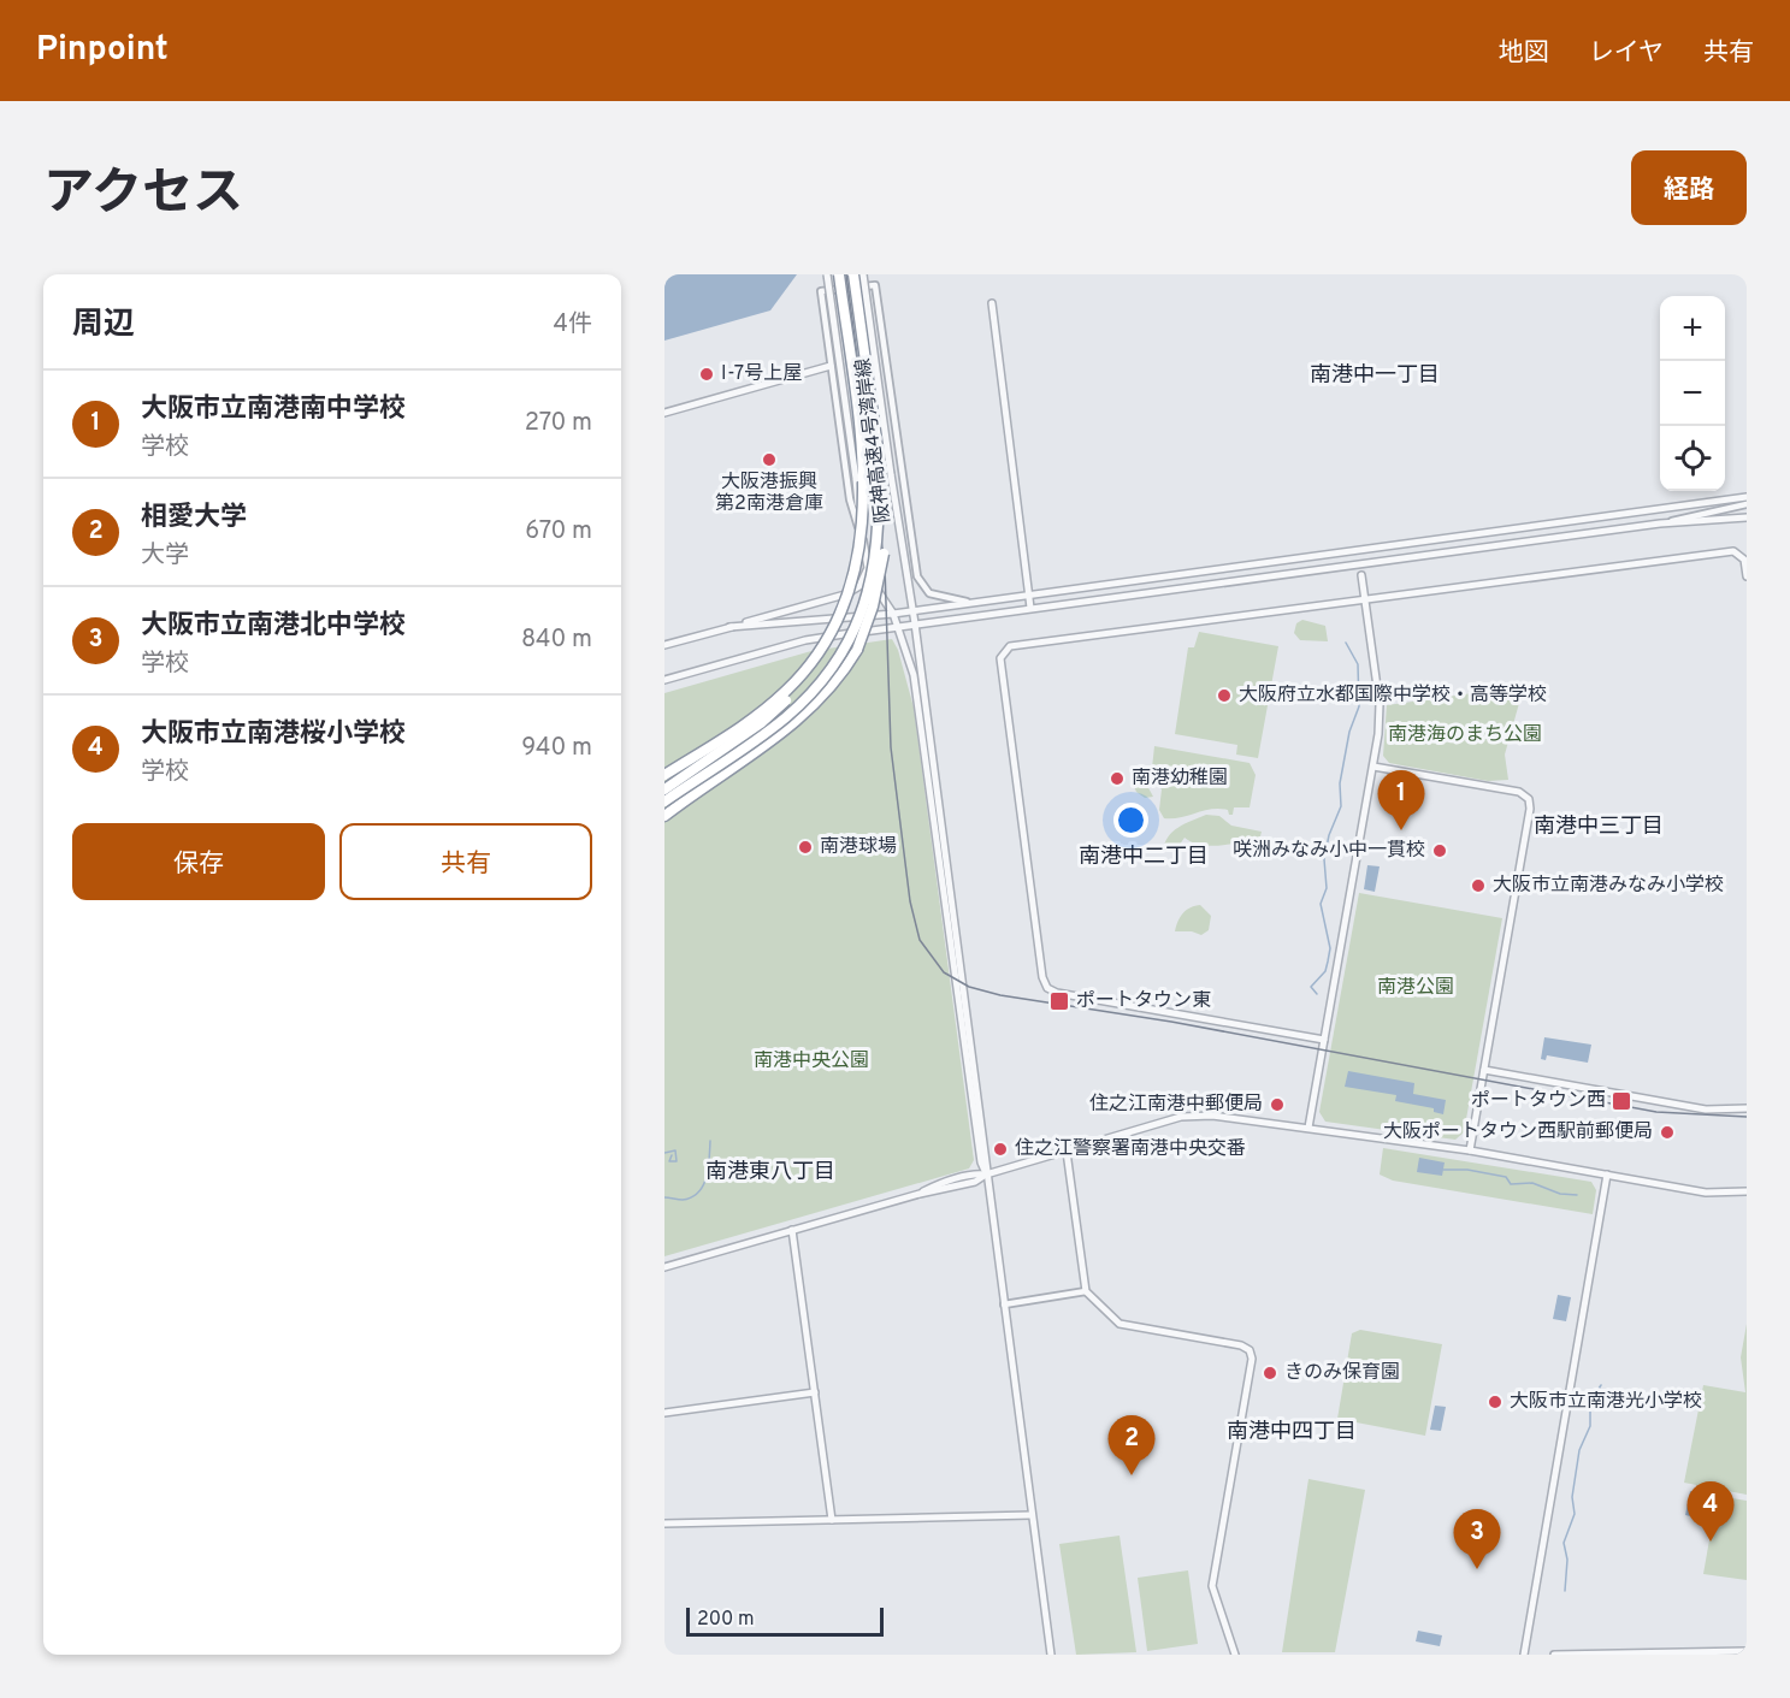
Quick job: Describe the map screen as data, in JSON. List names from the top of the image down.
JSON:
{
  "streets": {
    "highway": ["阪神高速4号湾岸線"]
  },
  "districts": [
    "南港中一丁目",
    "南港中三丁目",
    "南港中二丁目",
    "南港東八丁目",
    "南港中四丁目"
  ],
  "parks": ["南港海のまち公園", "南港公園", "南港中央公園"],
  "places": {
    "other": [
      "I-7号上屋",
      "大阪港振興 第2南港倉庫",
      "大阪府立水都国際中学校・高等学校",
      "南港幼稚園",
      "南港球場",
      "咲洲みなみ小中一貫校",
      "大阪市立南港みなみ小学校",
      "住之江南港中郵便局",
      "大阪ポートタウン西駅前郵便局",
      "住之江警察署南港中央交番",
      "きのみ保育園",
      "大阪市立南港光小学校"
    ],
    "transit": ["ポートタウン東", "ポートタウン西"]
  },
  "scale_bar": "200 m",
  "page": {
    "header": "Pinpoint",
    "nav": ["地図", "レイヤ", "共有"],
    "title": "アクセス",
    "buttons": [
      "経路",
      ["保存", "共有"]
    ],
    "heading": ["周辺", "4件"],
    "map_buttons": ["+", "−"],
    "list": [
      {
        "mark": "1",
        "name": "大阪市立南港南中学校",
        "note": "学校",
        "value": "270 m"
      },
      {
        "mark": "2",
        "name": "相愛大学",
        "note": "大学",
        "value": "670 m"
      },
      {
        "mark": "3",
        "name": "大阪市立南港北中学校",
        "note": "学校",
        "value": "840 m"
      },
      {
        "mark": "4",
        "name": "大阪市立南港桜小学校",
        "note": "学校",
        "value": "940 m"
      }
    ],
    "pins": [
      "1",
      "2",
      "4",
      "3"
    ],
    "scale": "200 m"
  }
}
